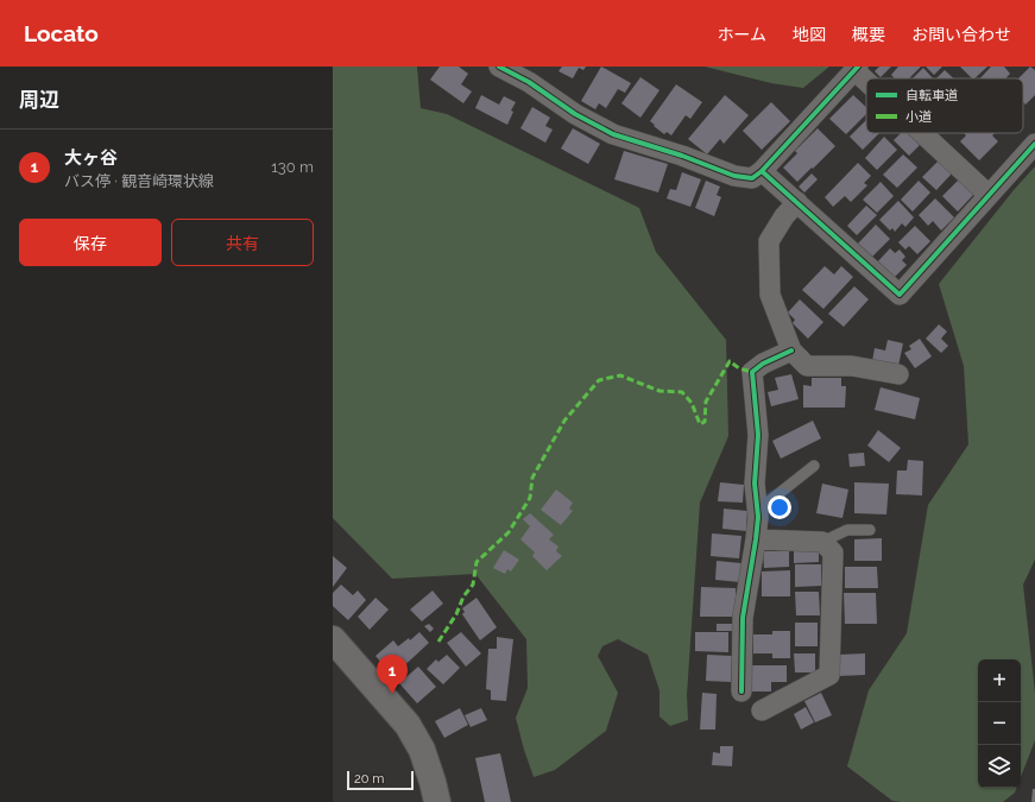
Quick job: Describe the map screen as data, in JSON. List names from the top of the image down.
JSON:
{
  "legend": ["自転車道", "小道"],
  "scale_bar": "20 m",
  "page": {
    "header": "Locato",
    "nav": [
      "ホーム",
      "地図",
      "概要",
      "お問い合わせ"
    ],
    "heading": "周辺",
    "list": [
      {
        "mark": "1",
        "name": "大ヶ谷",
        "note": "バス停 · 観音崎環状線",
        "value": "130 m"
      }
    ],
    "buttons": ["保存", "共有"],
    "pins": "1",
    "map_buttons": ["+", "−"],
    "scale": "20 m"
  }
}
